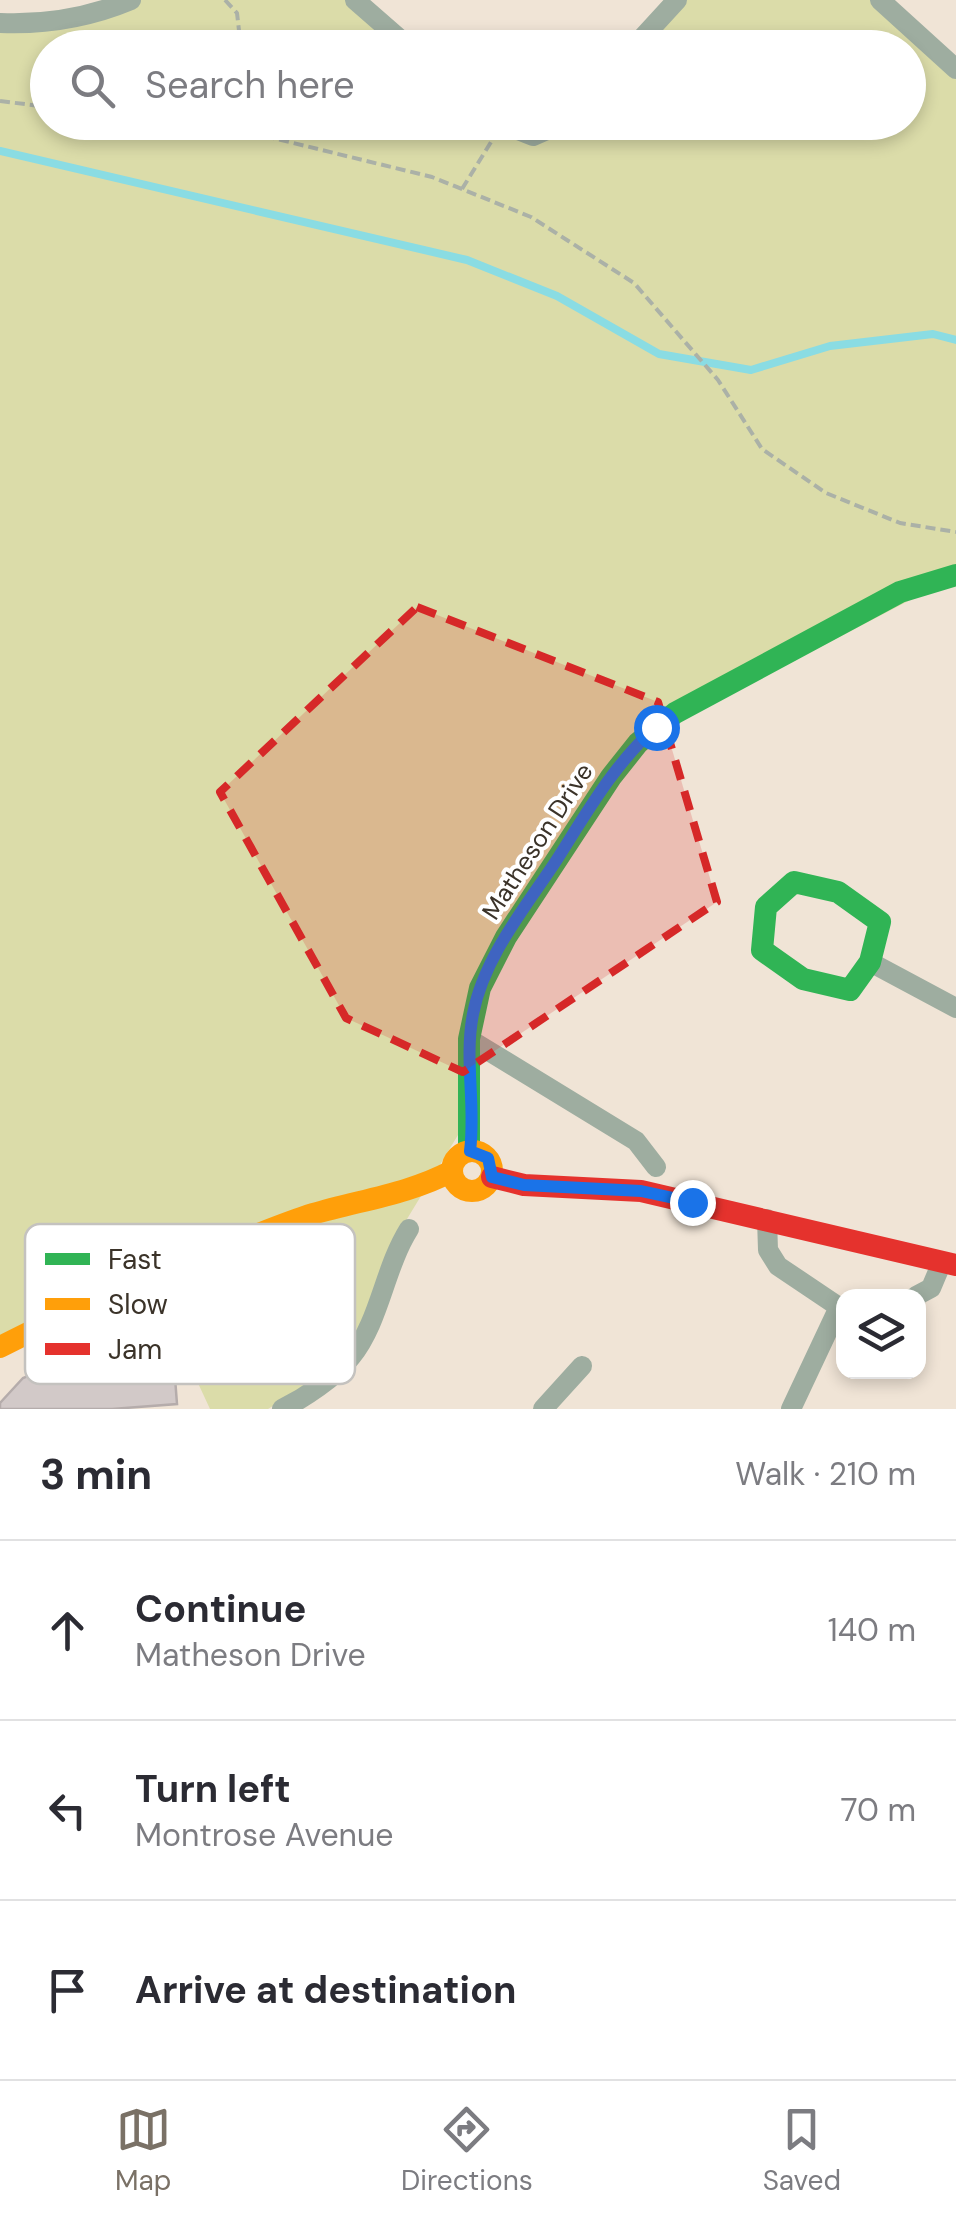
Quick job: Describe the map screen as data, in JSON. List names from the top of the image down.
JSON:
{
  "streets": {
    "street": ["Matheson Drive"]
  },
  "legend": ["Fast", "Slow", "Jam"],
  "page": {
    "search": "Search here",
    "heading": ["3 min", "Walk · 210 m"],
    "list": [
      ["Continue", "Matheson Drive", "140 m"],
      ["Turn left", "Montrose Avenue", "70 m"],
      "Arrive at destination"
    ],
    "nav": ["Map", "Directions", "Saved"]
  }
}
